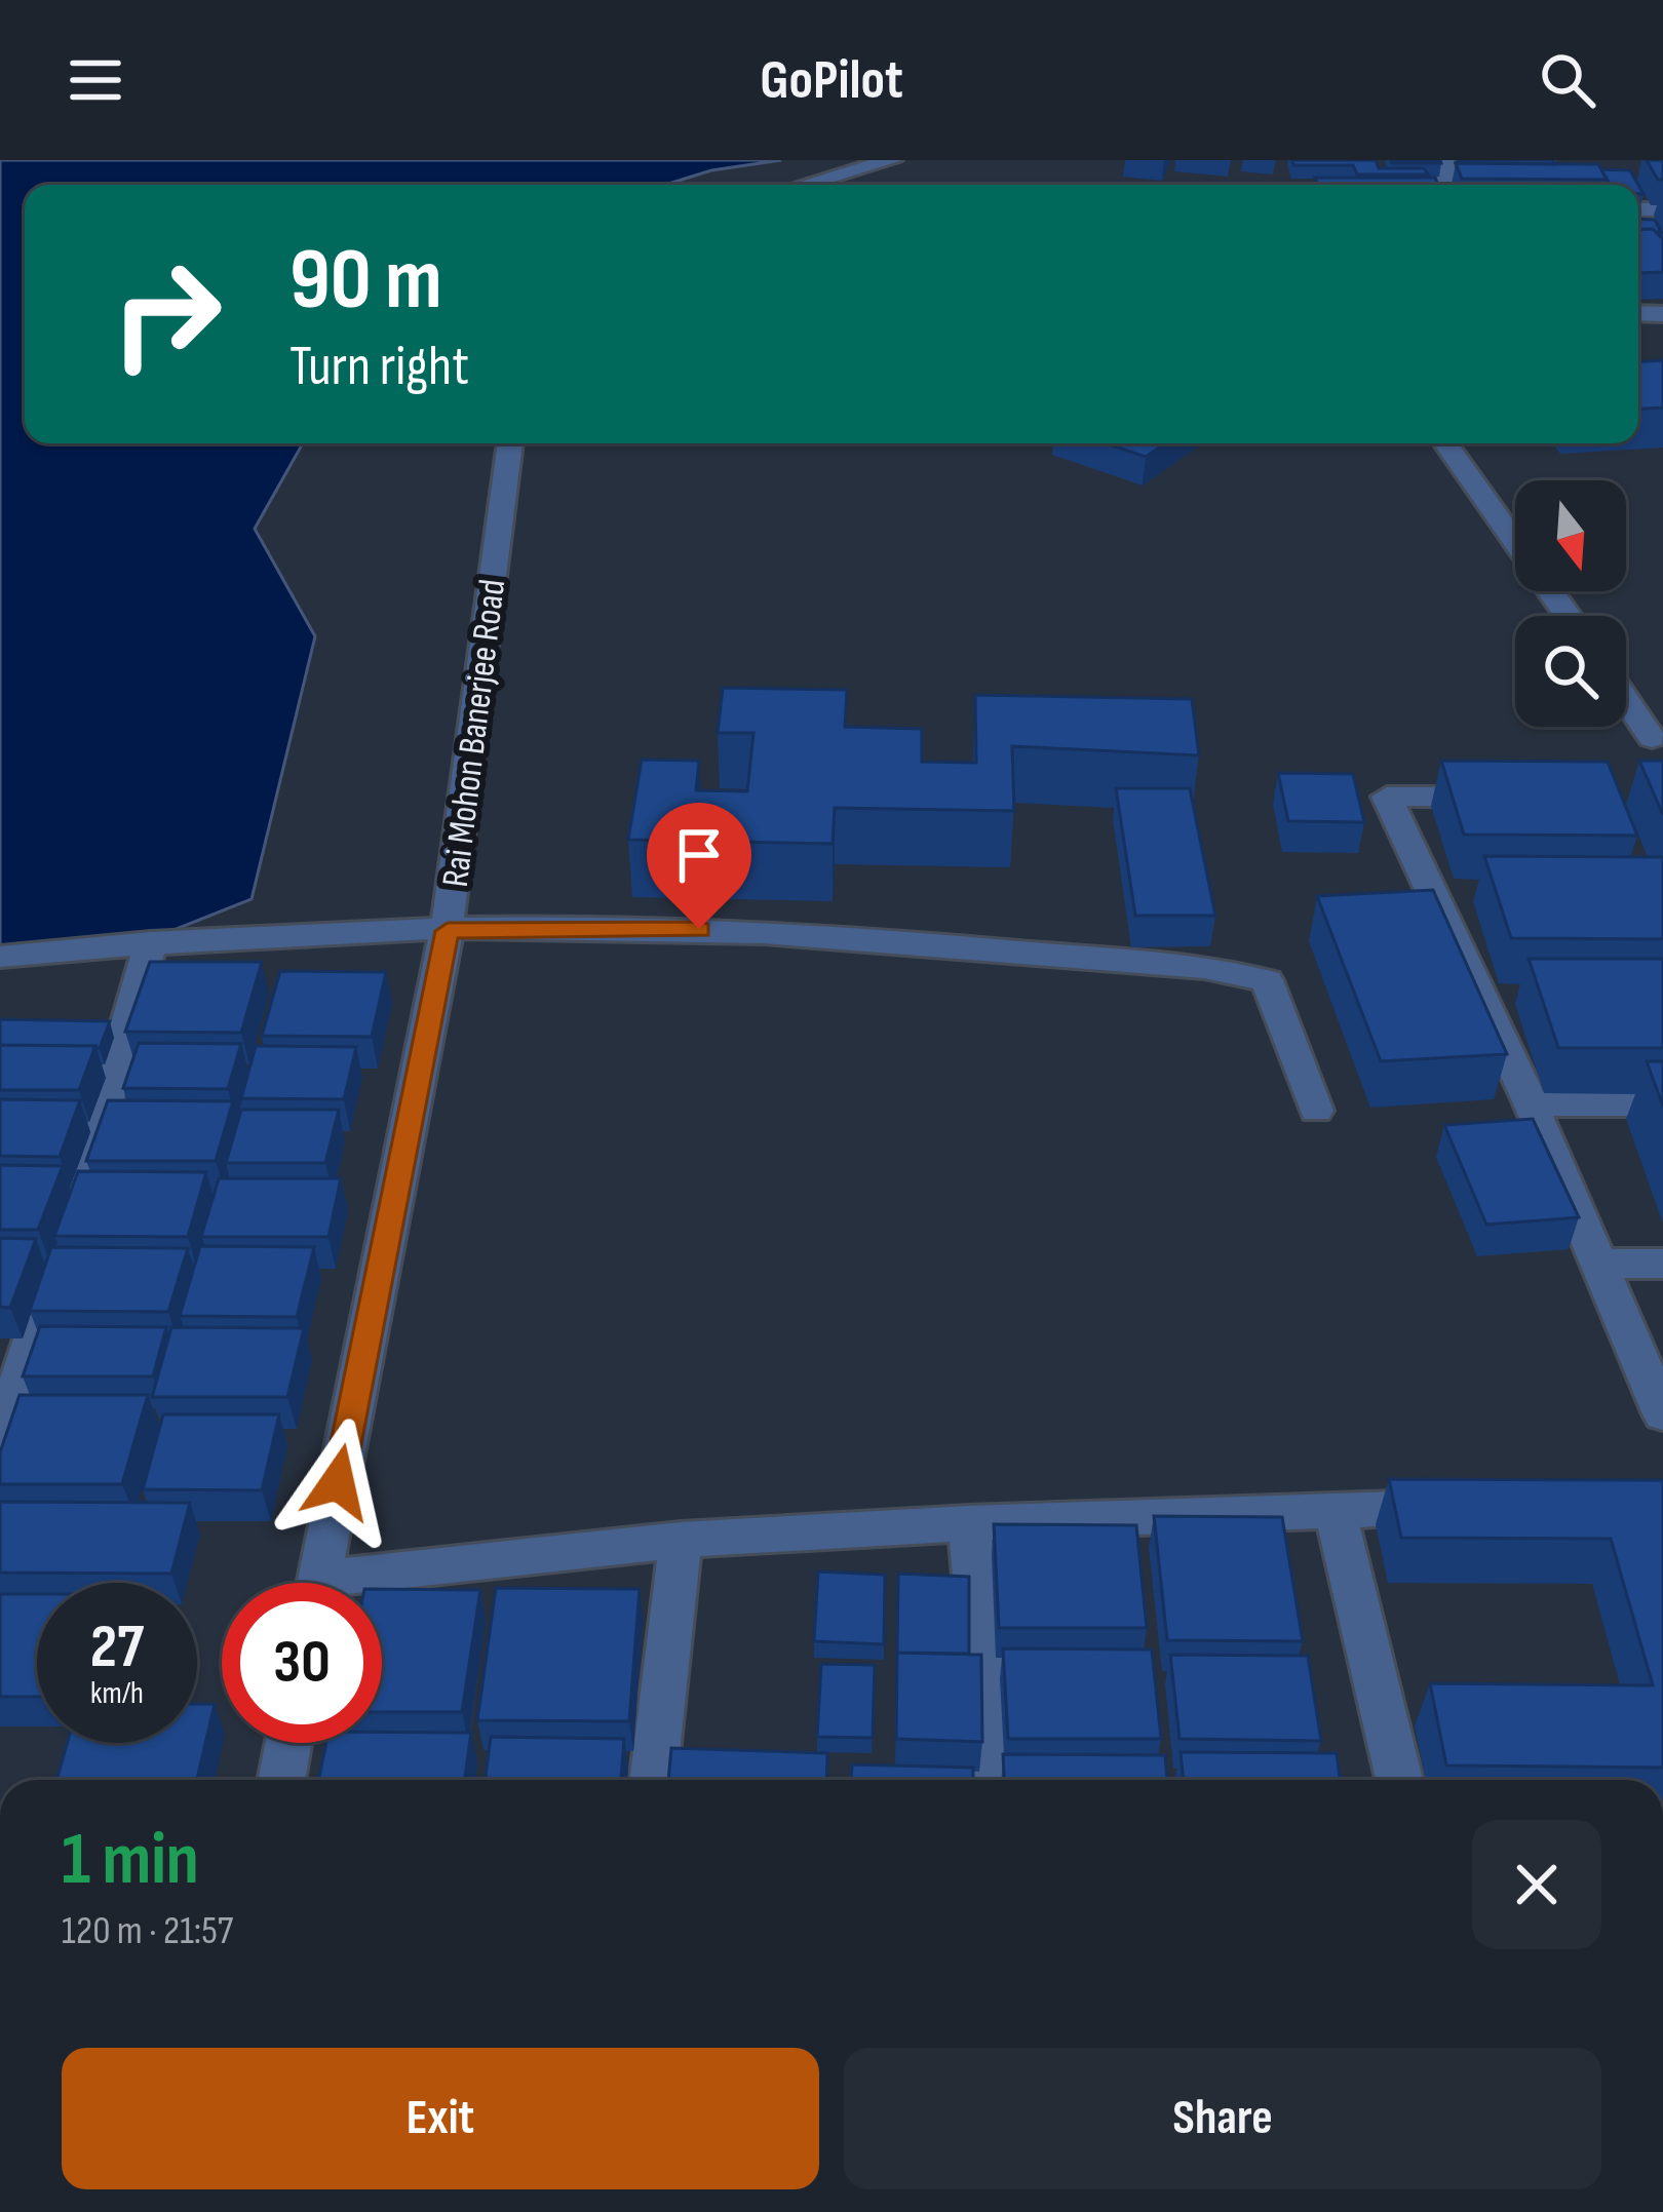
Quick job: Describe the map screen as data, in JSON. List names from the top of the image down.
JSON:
{
  "streets": {
    "street": ["Rai Mohon Banerjee Road"]
  },
  "north": "bottom",
  "page": {
    "header": "GoPilot",
    "turn": ["90 m", "Turn right"],
    "speed": "27 km/h",
    "limit": "30",
    "heading": ["1 min", "120 m · 21:57"],
    "buttons": ["Exit", "Share"]
  }
}
